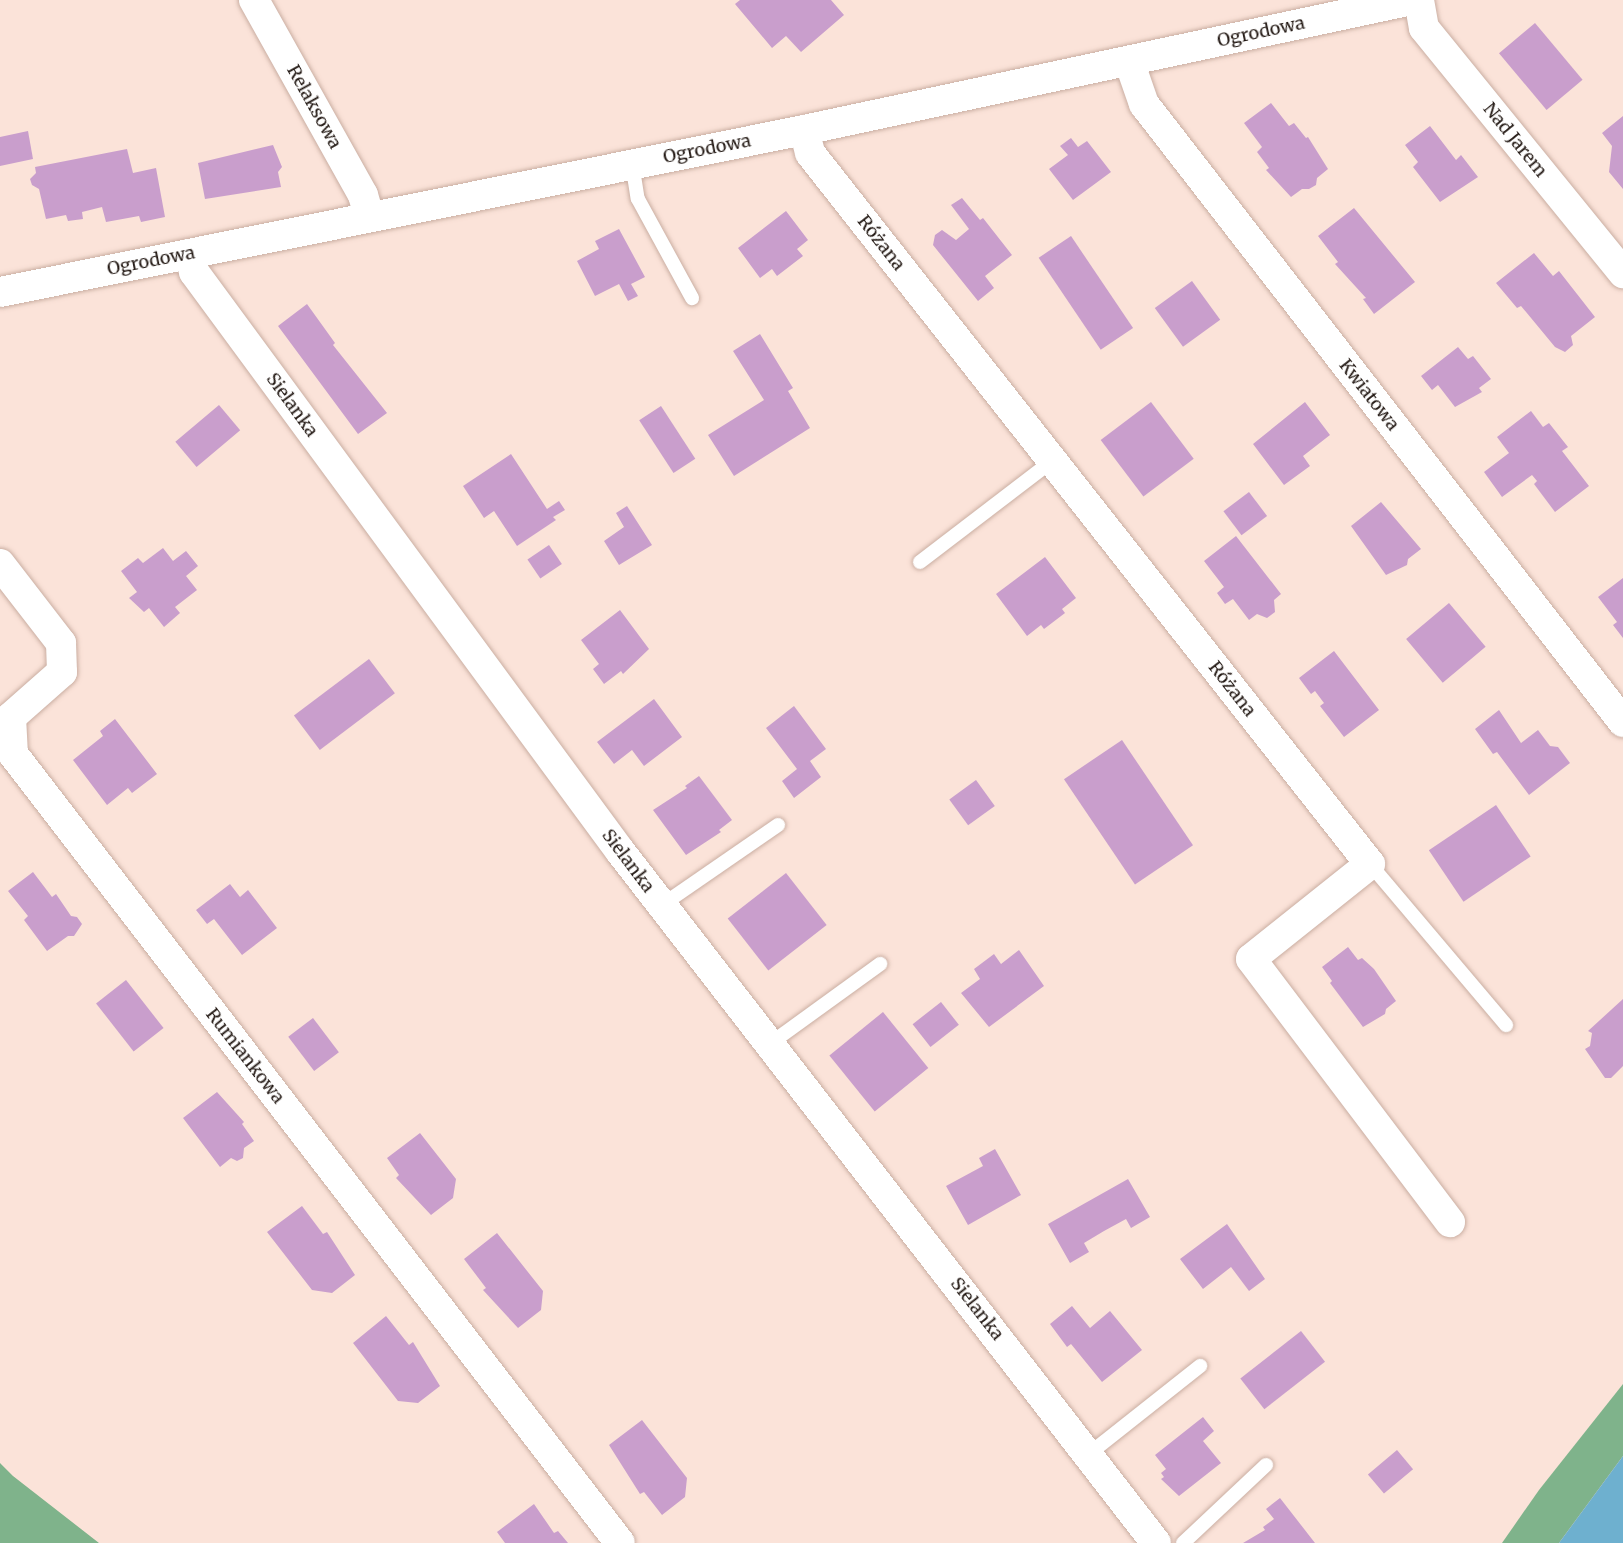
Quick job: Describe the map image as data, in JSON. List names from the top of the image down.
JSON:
{
  "streets": {
    "street": [
      "Ogrodowa",
      "Relaksowa",
      "Nad Jarem",
      "Różana",
      "Kwiatowa",
      "Sielanka",
      "Rumiankowa"
    ]
  },
  "crossings": [
    ["Ogrodowa", "Relaksowa"],
    ["Ogrodowa", "Różana"],
    ["Ogrodowa", "Kwiatowa"],
    ["Ogrodowa", "Sielanka"]
  ]
}
